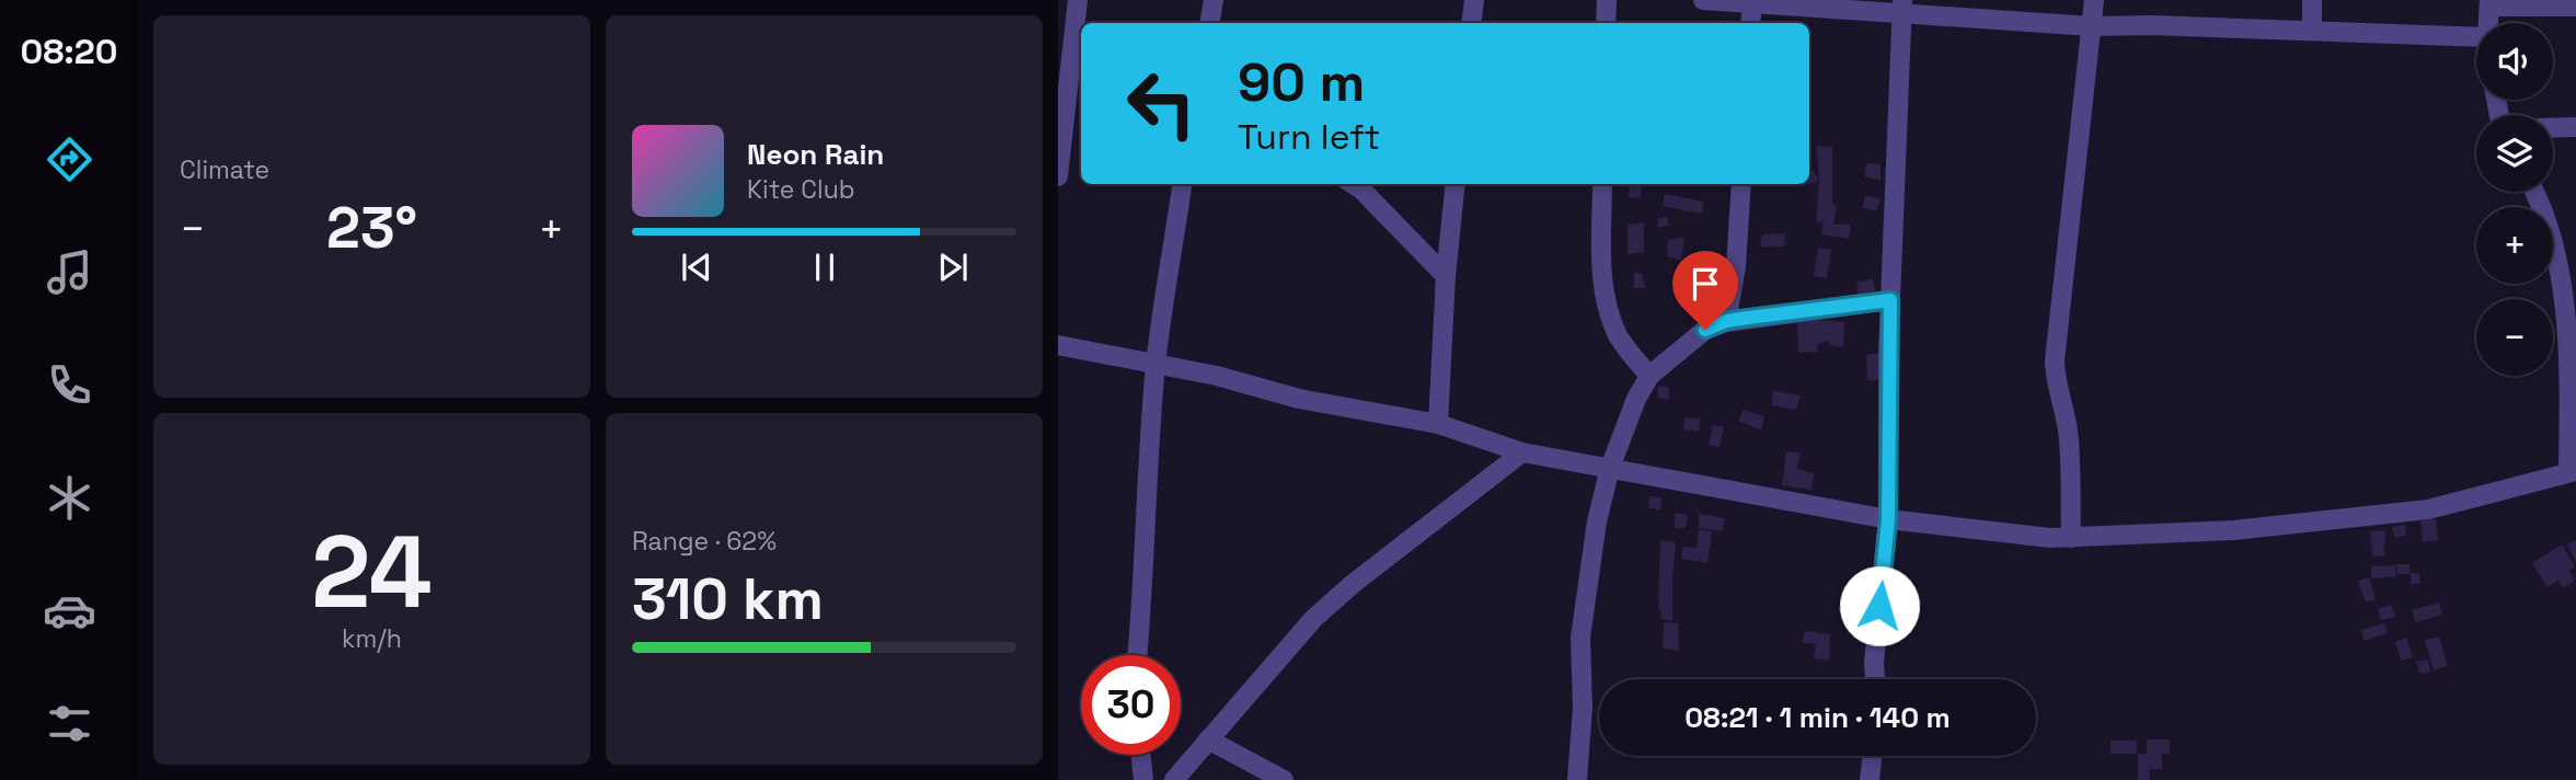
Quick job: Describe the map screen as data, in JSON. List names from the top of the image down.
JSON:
{
  "page": {
    "tabs": "08:20",
    "tile": [
      "Climate",
      ["24", "km/h"],
      ["Range · 62%", "310 km"]
    ],
    "map_buttons": ["+", "−"],
    "turn": ["90 m", "Turn left"],
    "song": ["Neon Rain", "Kite Club"],
    "heat": ["−", "23°", "+"],
    "limit": "30",
    "trip": "08:21 · 1 min · 140 m"
  }
}
